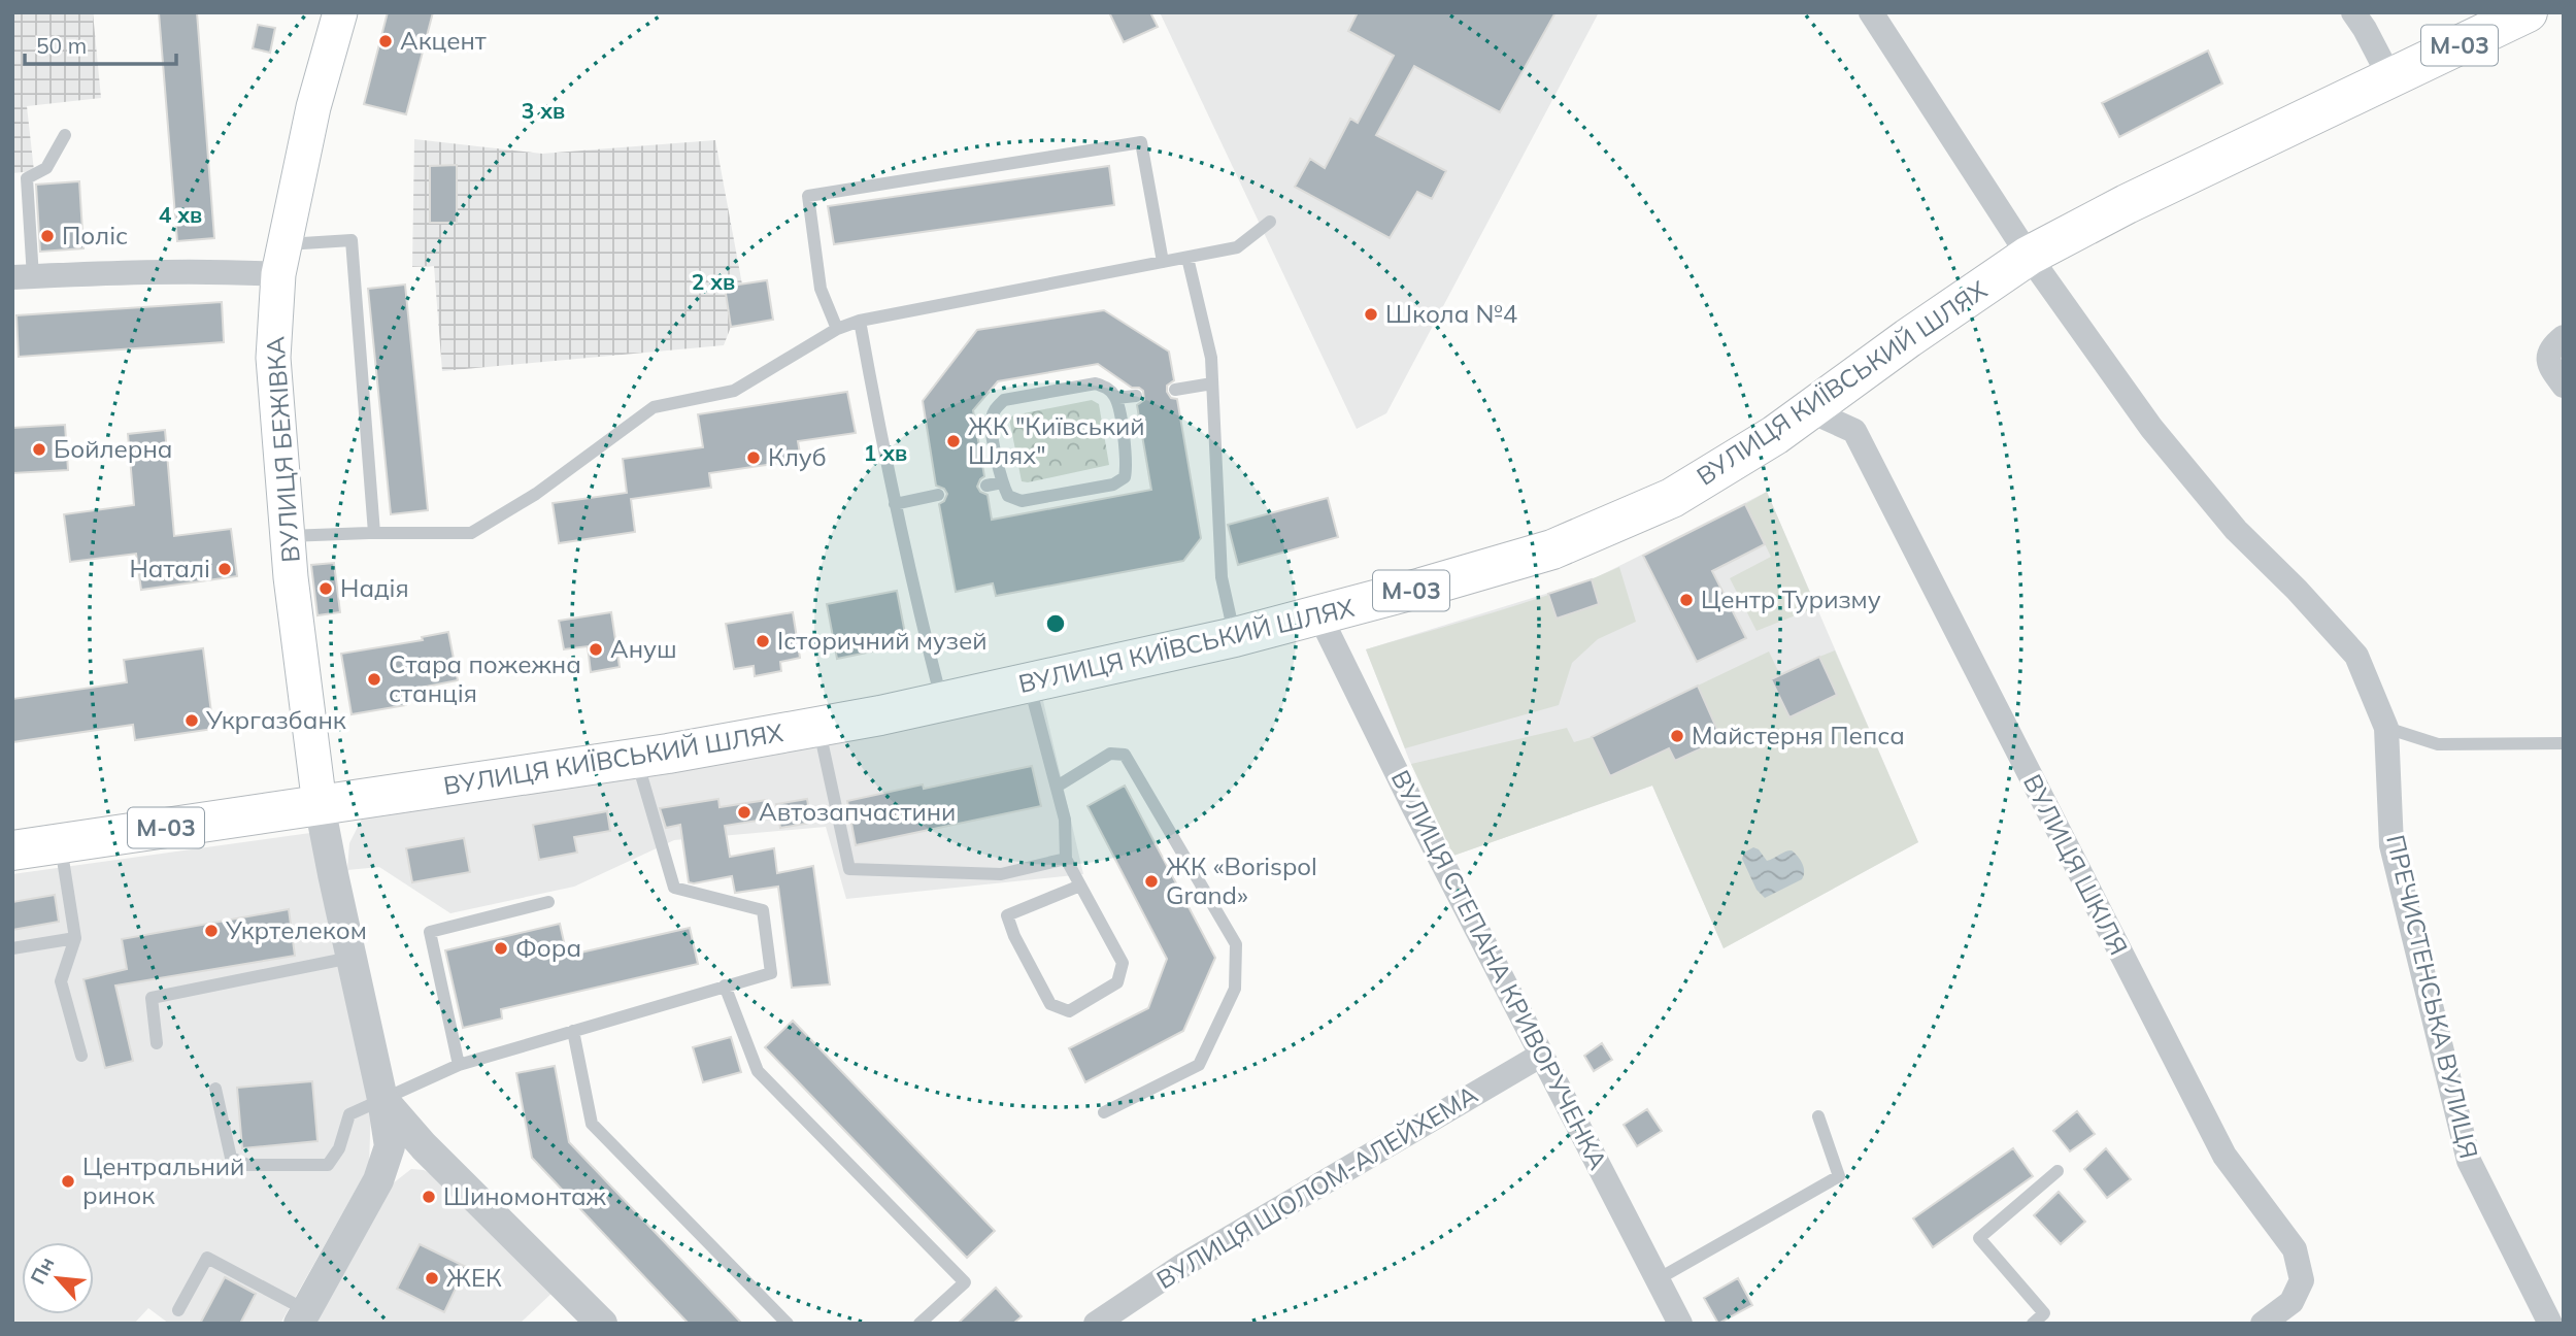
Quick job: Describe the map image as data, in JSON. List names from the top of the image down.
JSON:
{
  "streets": {
    "highway": ["М-03", "ВУЛИЦЯ КИЇВСЬКИЙ ШЛЯХ"],
    "main road": ["ВУЛИЦЯ БЕЖІВКА"],
    "street": [
      "ВУЛИЦЯ ШКІЛЯ",
      "ВУЛИЦЯ СТЕПАНА КРИВОРУЧЕНКА",
      "ПРЕЧИСТЕНСЬКА ВУЛИЦЯ",
      "ВУЛИЦЯ ШОЛОМ-АЛЕЙХЕМА"
    ]
  },
  "crossings": [
    ["ВУЛИЦЯ КИЇВСЬКИЙ ШЛЯХ", "ВУЛИЦЯ БЕЖІВКА"],
    ["ВУЛИЦЯ КИЇВСЬКИЙ ШЛЯХ", "ВУЛИЦЯ ШКІЛЯ"],
    ["ВУЛИЦЯ КИЇВСЬКИЙ ШЛЯХ", "ВУЛИЦЯ СТЕПАНА КРИВОРУЧЕНКА"],
    ["ВУЛИЦЯ КИЇВСЬКИЙ ШЛЯХ", "ПРЕЧИСТЕНСЬКА ВУЛИЦЯ"],
    ["ВУЛИЦЯ СТЕПАНА КРИВОРУЧЕНКА", "ВУЛИЦЯ ШОЛОМ-АЛЕЙХЕМА"]
  ],
  "places": [
    "Акцент",
    "Поліс",
    "Школа №4",
    "ЖК \"Київський Шлях\"",
    "Бойлерна",
    "Клуб",
    "Наталі",
    "Надія",
    "Центр Туризму",
    "Історичний музей",
    "Ануш",
    "Стара пожежна станція",
    "Укргазбанк",
    "Майстерня Пепса",
    "Автозапчастини",
    "ЖК «Borispol Grand»",
    "Укртелеком",
    "Фора",
    "Центральний ринок",
    "Шиномонтаж",
    "ЖЕК"
  ],
  "scale_bar": "50 m",
  "north": "top left",
  "rings": [
    "3 хв",
    "4 хв",
    "2 хв",
    "1 хв"
  ]
}
